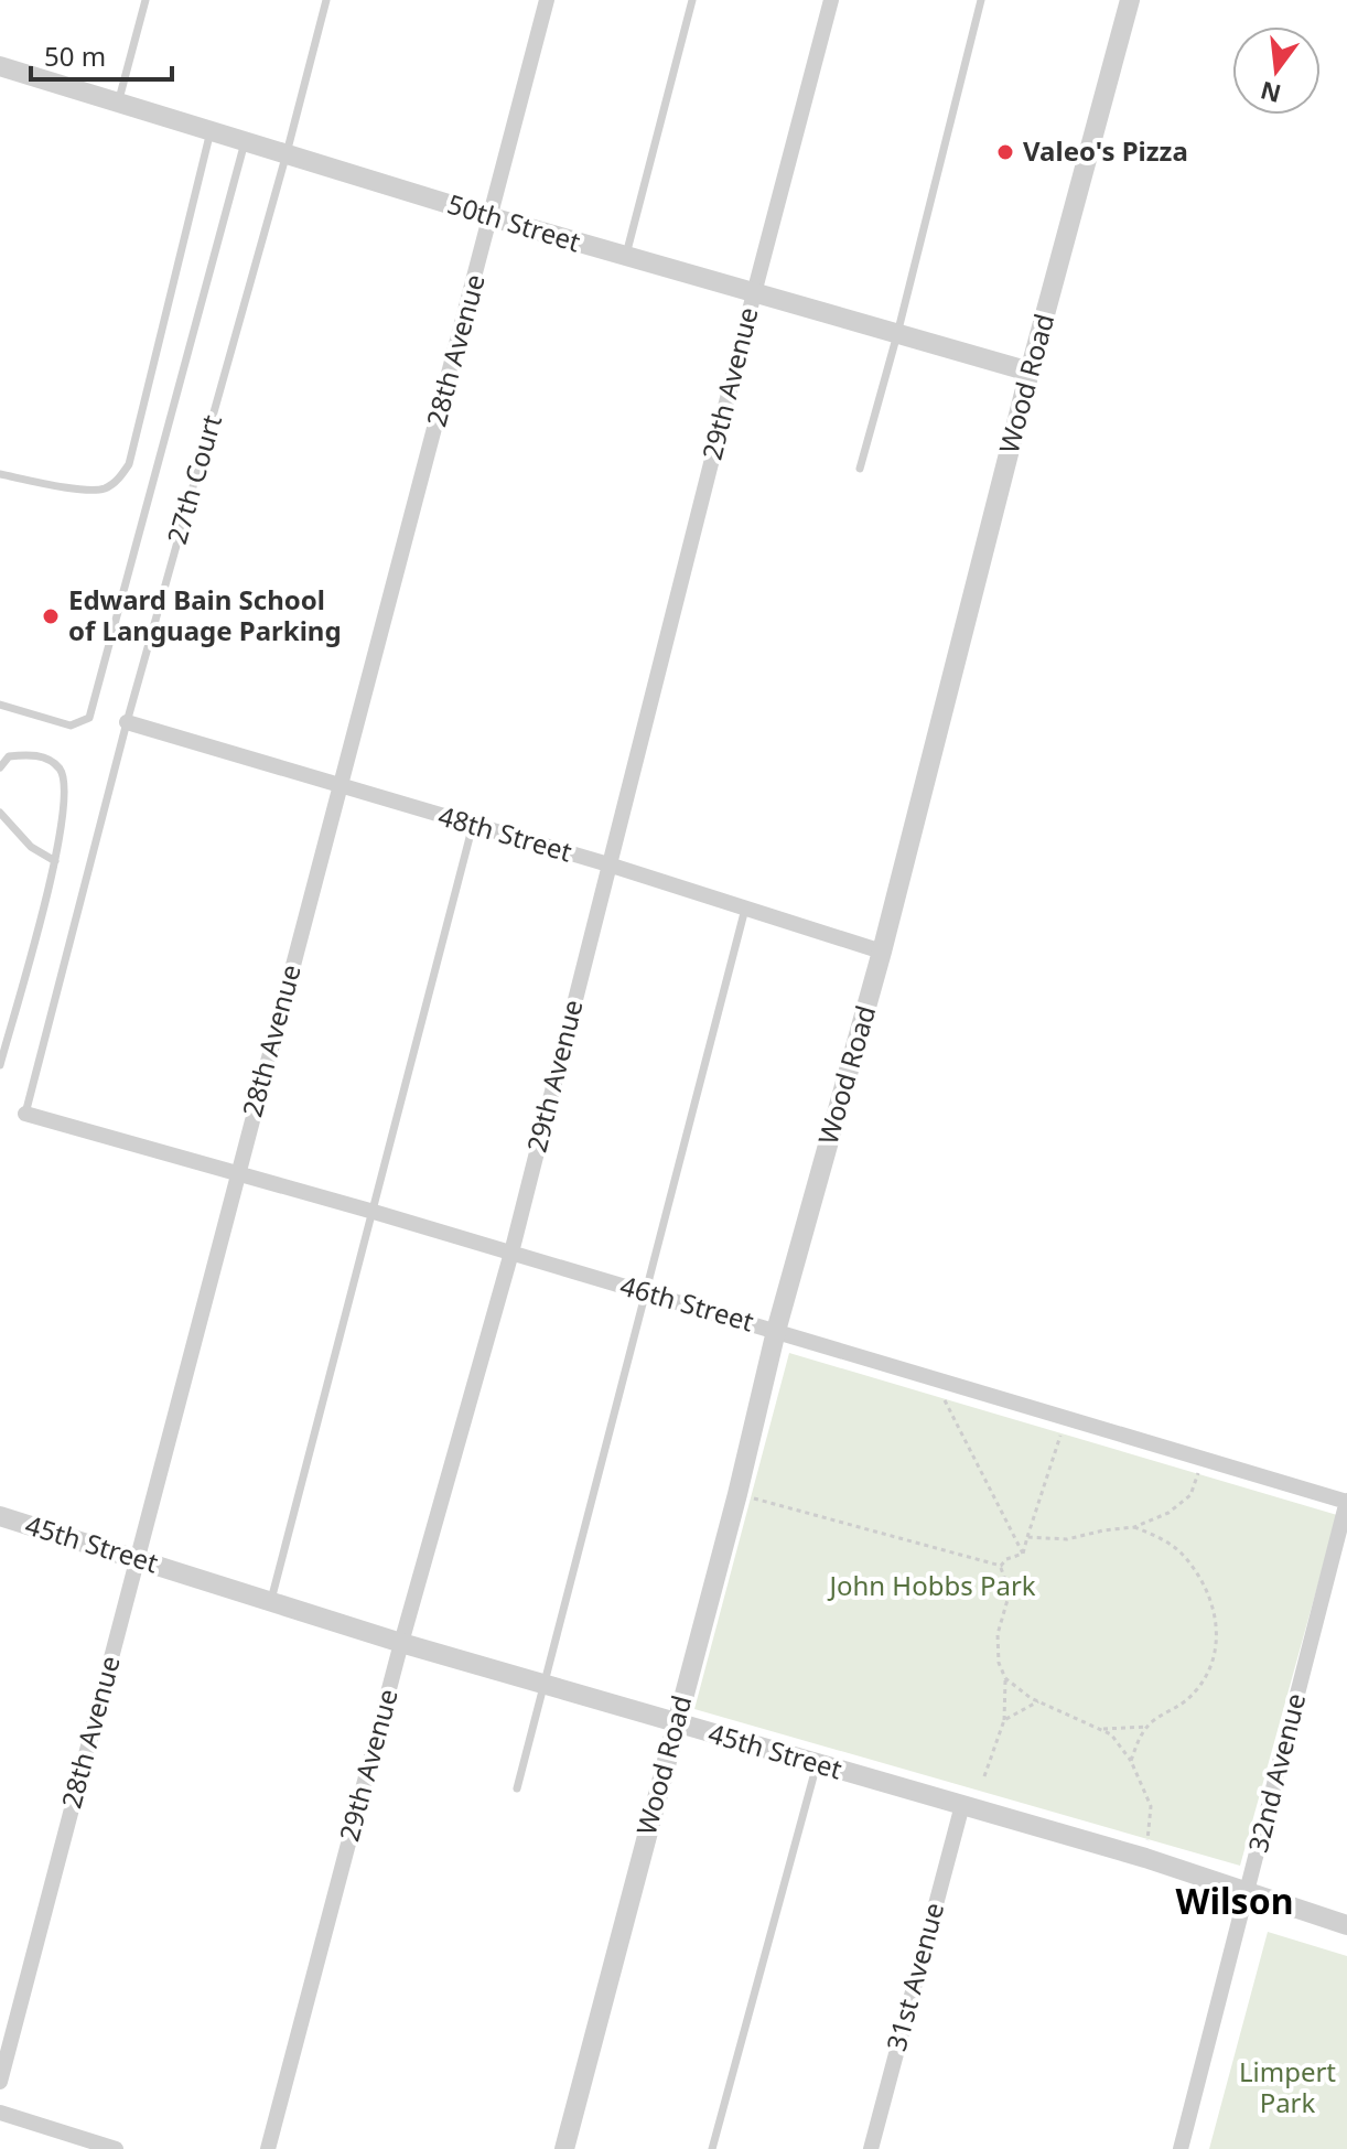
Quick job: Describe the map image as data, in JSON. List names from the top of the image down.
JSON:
{
  "streets": {
    "street": [
      "50th Street",
      "28th Avenue",
      "29th Avenue",
      "Wood Road",
      "48th Street",
      "46th Street",
      "45th Street",
      "32nd Avenue",
      "31st Avenue"
    ],
    "lane": ["27th Court"]
  },
  "crossings": [
    ["50th Street", "28th Avenue"],
    ["50th Street", "29th Avenue"],
    ["50th Street", "Wood Road"],
    ["50th Street", "27th Court"],
    ["28th Avenue", "48th Street"],
    ["28th Avenue", "46th Street"],
    ["28th Avenue", "45th Street"],
    ["29th Avenue", "48th Street"],
    ["29th Avenue", "46th Street"],
    ["29th Avenue", "45th Street"],
    ["Wood Road", "48th Street"],
    ["Wood Road", "46th Street"],
    ["Wood Road", "45th Street"],
    ["27th Court", "48th Street"],
    ["27th Court", "46th Street"],
    ["46th Street", "32nd Avenue"],
    ["45th Street", "32nd Avenue"],
    ["45th Street", "31st Avenue"]
  ],
  "districts": ["Wilson"],
  "parks": ["John Hobbs Park", "Limpert Park"],
  "places": ["Valeo's Pizza", "Edward Bain School of Language Parking"],
  "scale_bar": "50 m",
  "north": "bottom"
}
